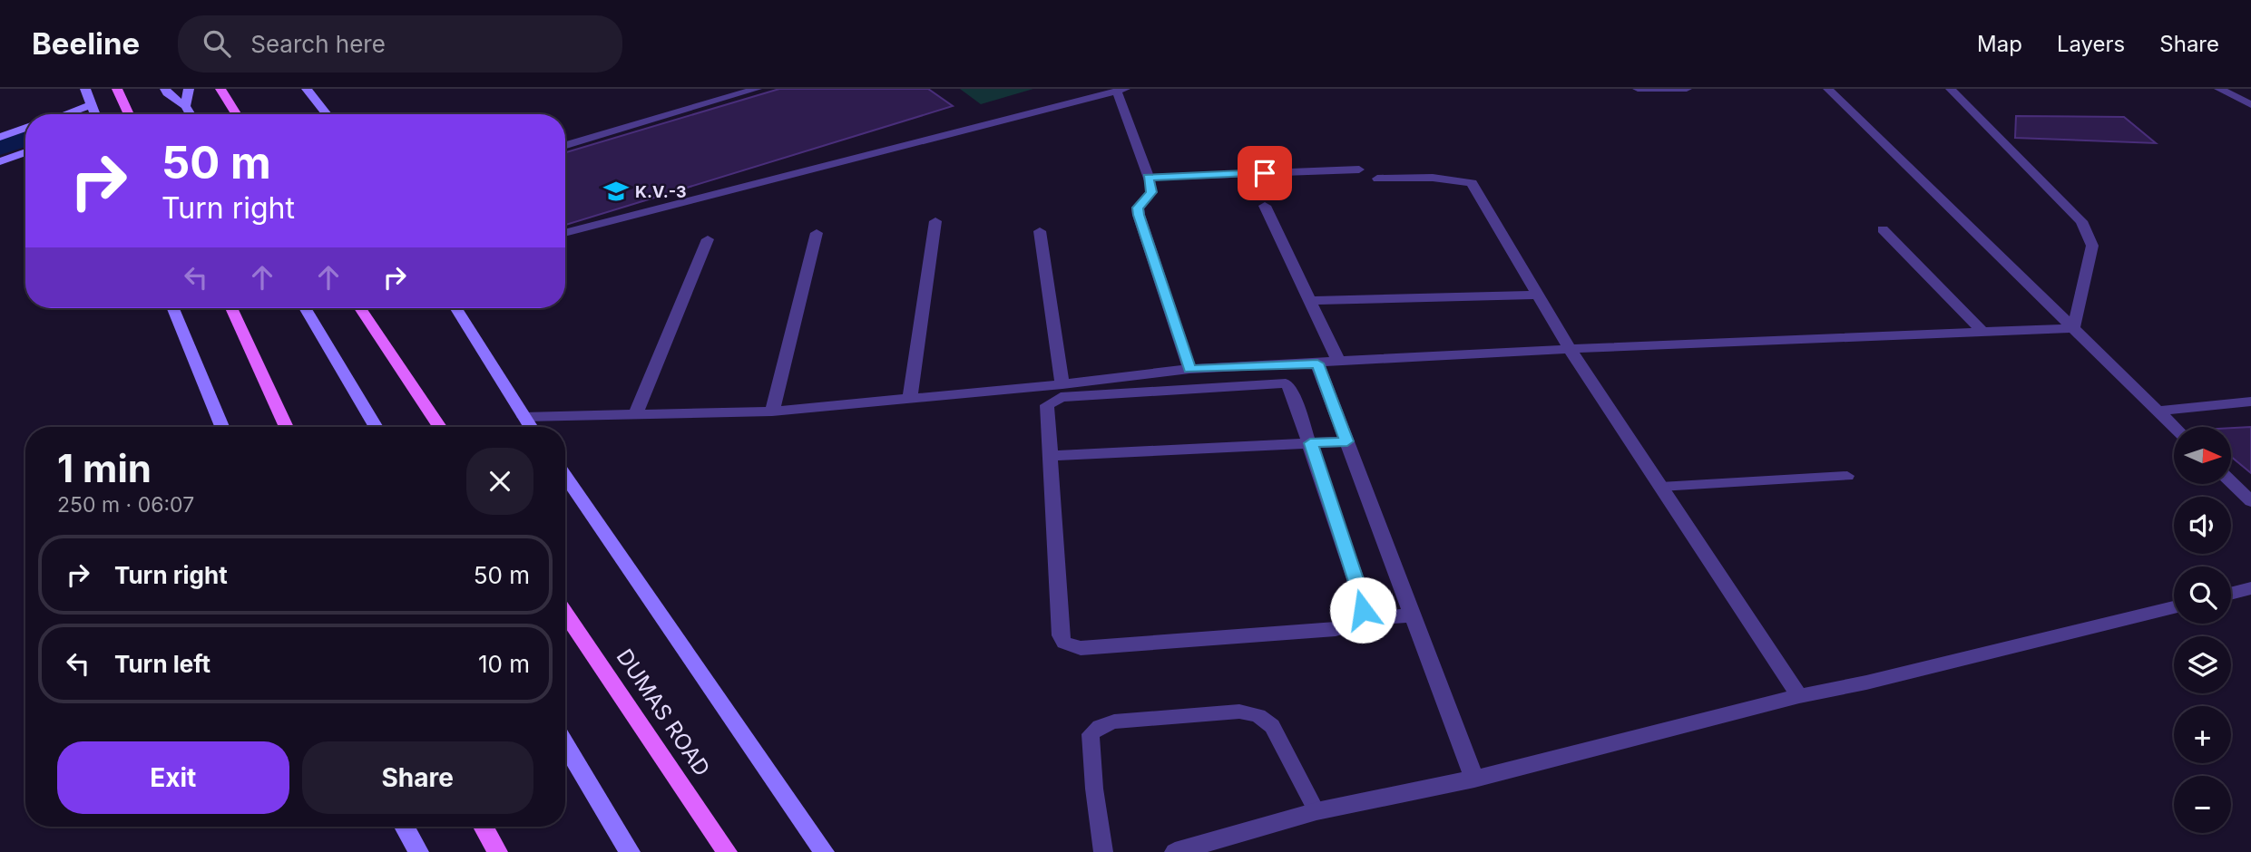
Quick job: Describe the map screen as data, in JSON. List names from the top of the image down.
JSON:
{
  "streets": {
    "main road": ["DUMAS ROAD"]
  },
  "places": {
    "school or university": ["K.V.-3"]
  },
  "north": "right",
  "page": {
    "header": "Beeline",
    "search": "Search here",
    "nav": ["Map", "Layers", "Share"],
    "turn": ["50 m", "Turn right"],
    "map_buttons": ["+", "−"],
    "heading": ["1 min", "250 m · 06:07"],
    "list": [
      {
        "name": "Turn right",
        "value": "50 m"
      },
      {
        "name": "Turn left",
        "value": "10 m"
      }
    ],
    "buttons": ["Exit", "Share"]
  }
}
